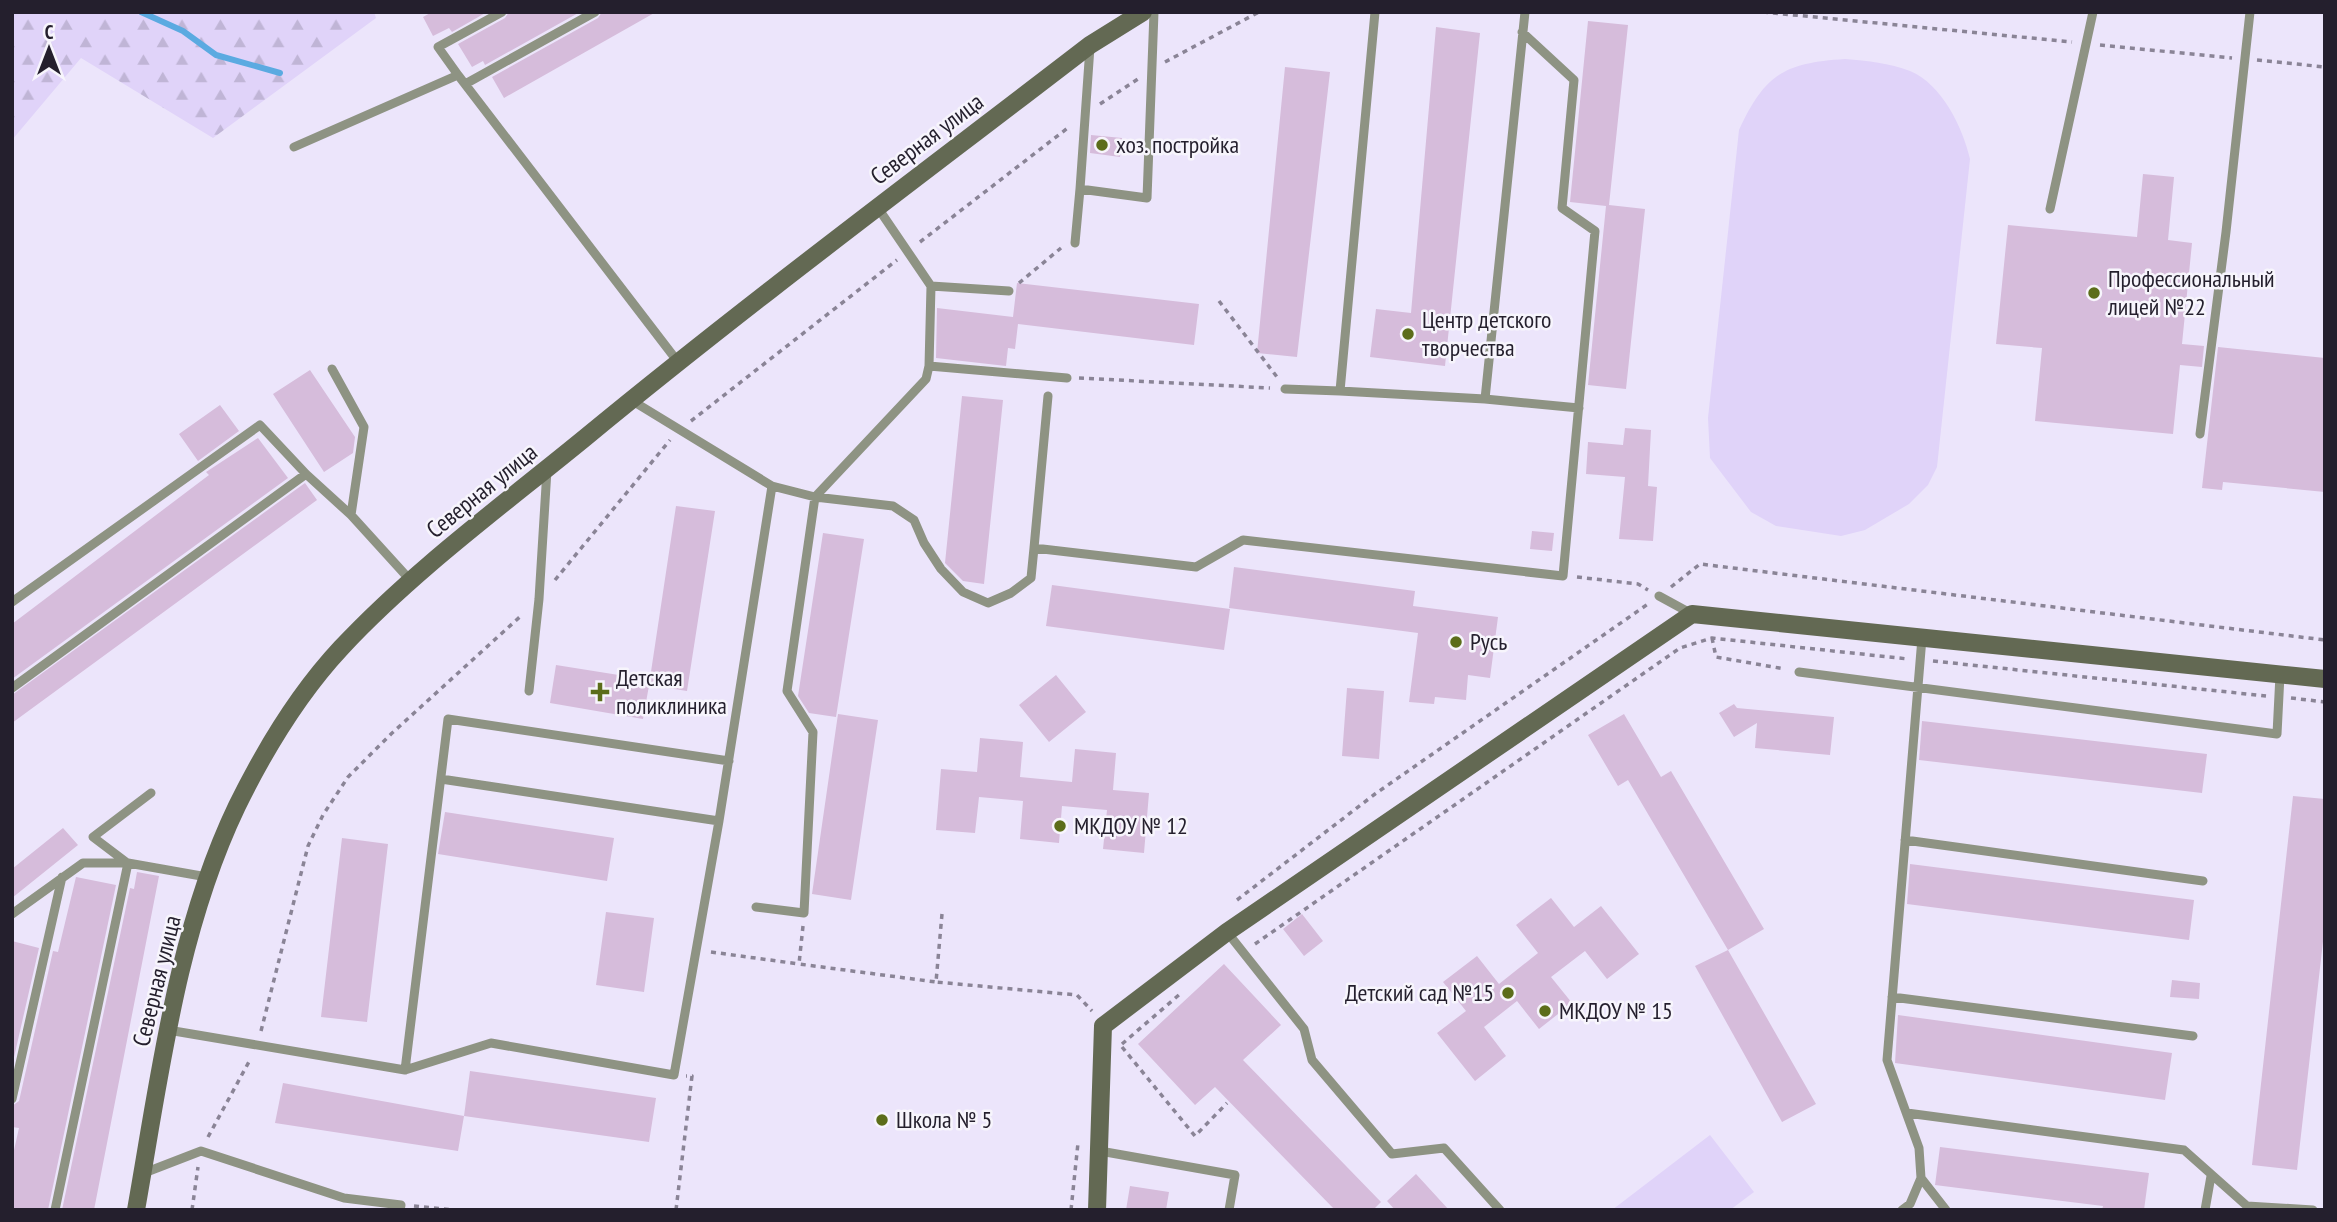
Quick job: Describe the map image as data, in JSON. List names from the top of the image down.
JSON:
{
  "streets": {
    "street": ["Северная улица"]
  },
  "places": {
    "other": [
      "хоз. постройка",
      "Профессиональный лицей №22",
      "Центр детского творчества",
      "Русь",
      "МКДОУ № 12",
      "Детский сад №15",
      "МКДОУ № 15",
      "Школа № 5"
    ],
    "health": ["Детская поликлиника"]
  },
  "north": "top"
}
